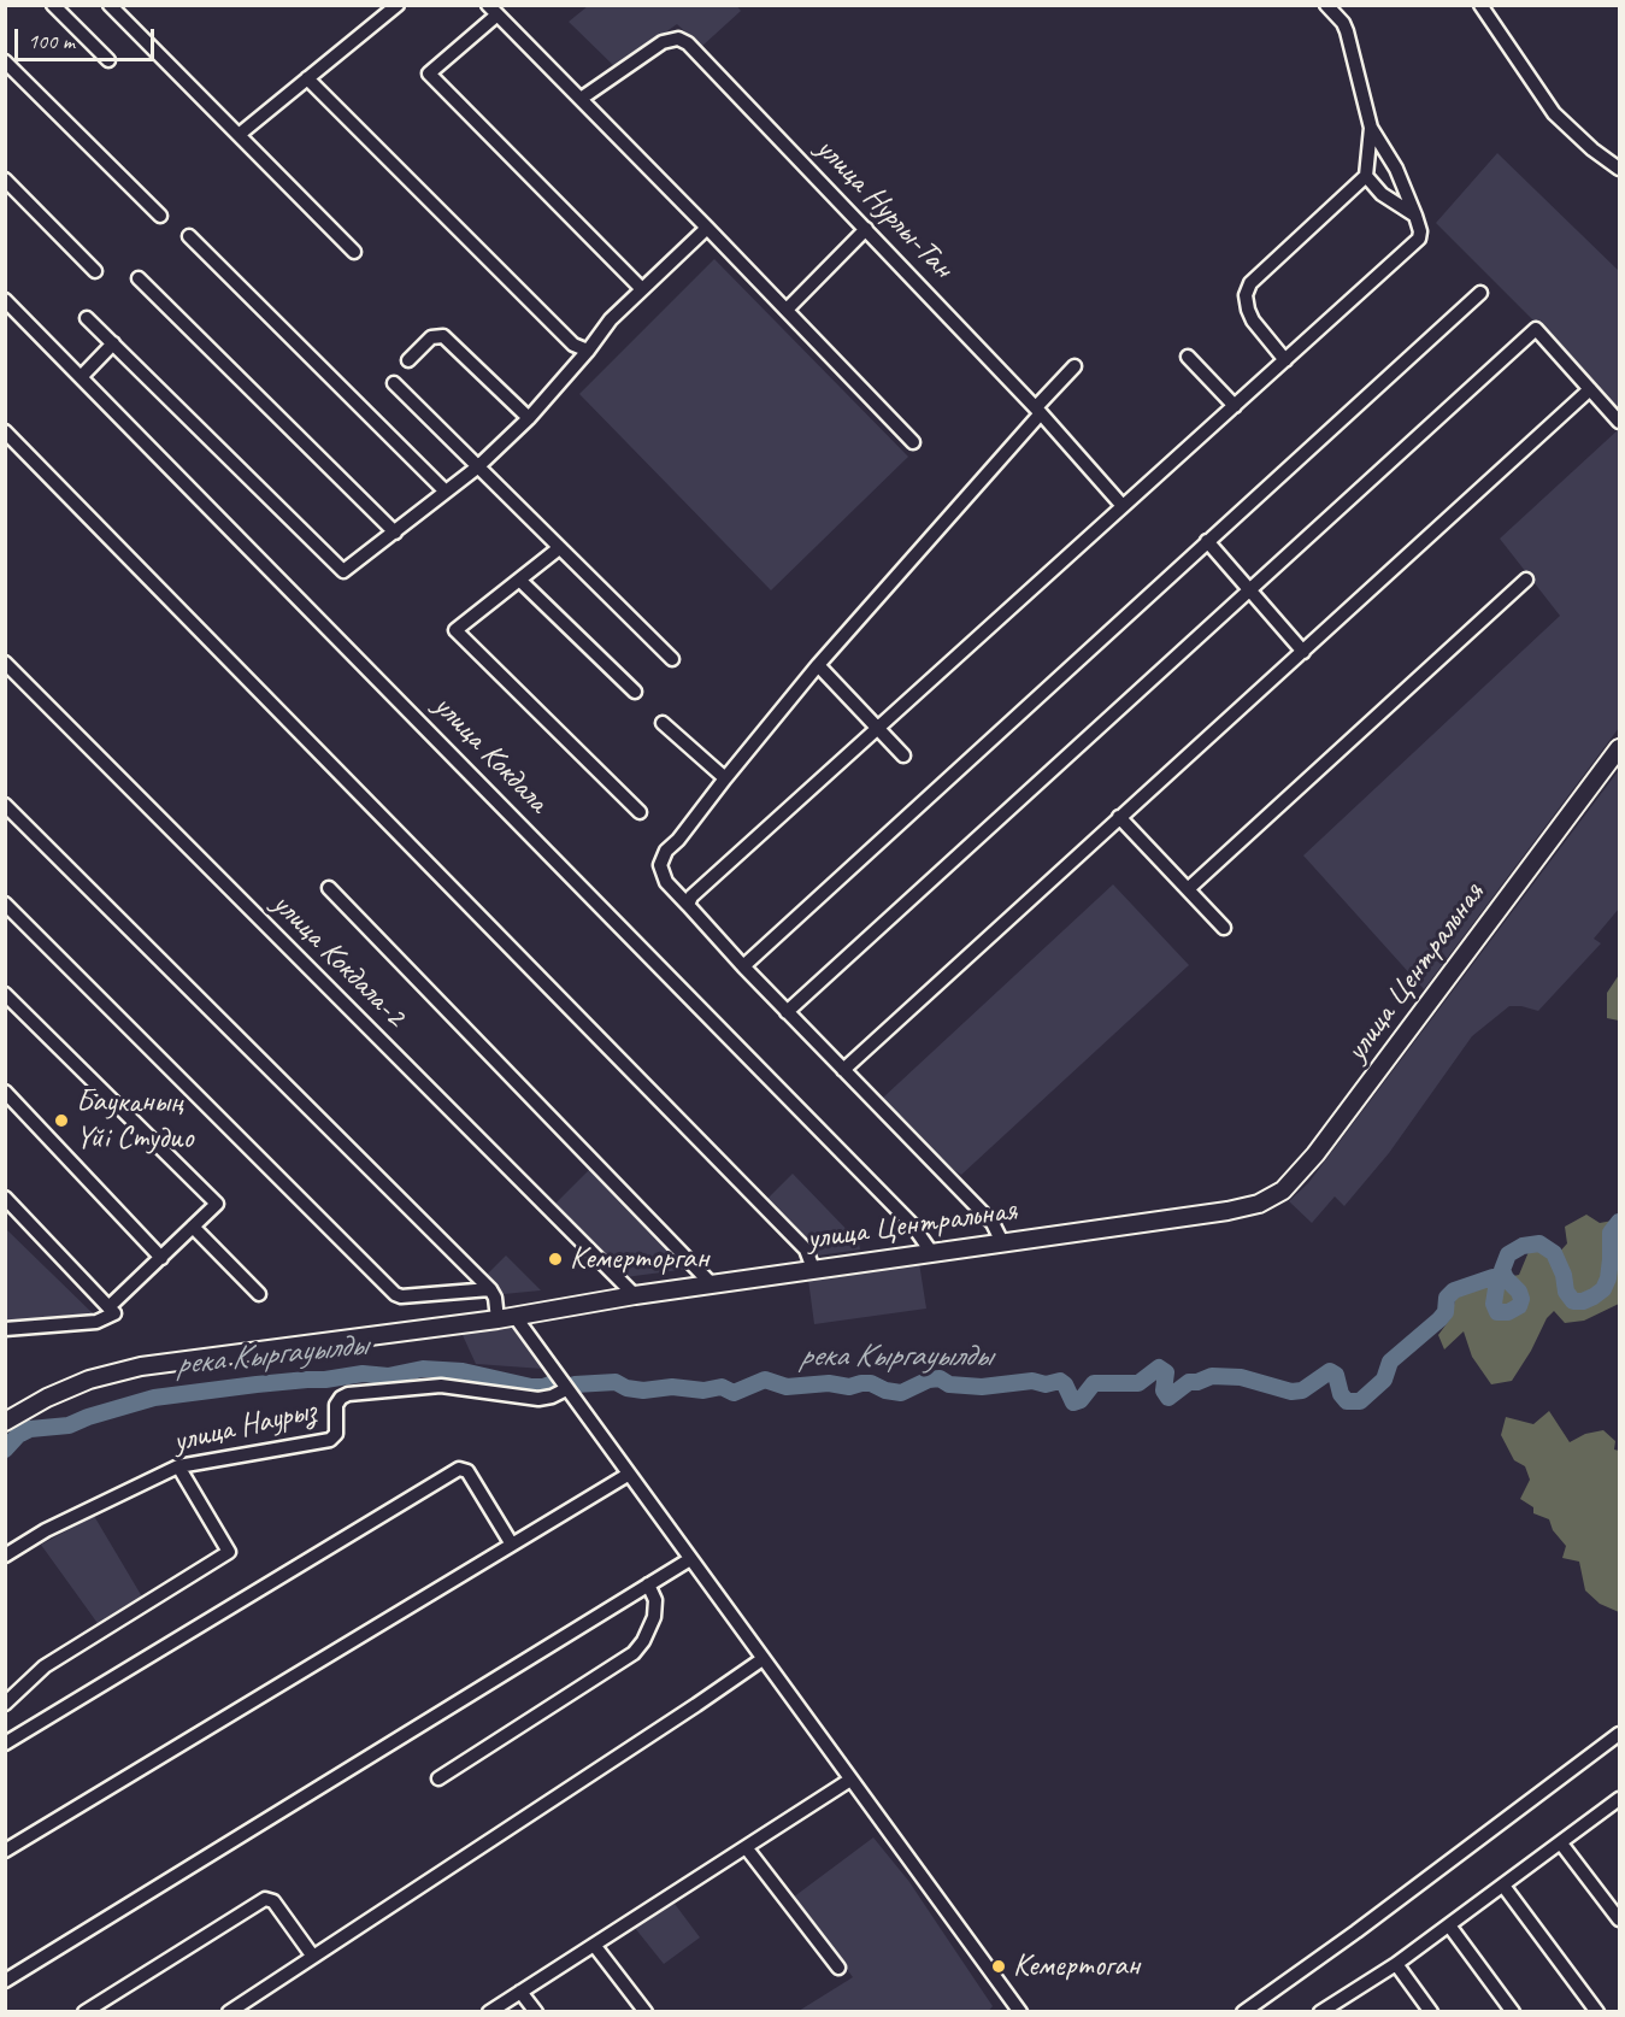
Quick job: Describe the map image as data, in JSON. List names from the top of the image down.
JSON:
{
  "streets": {
    "main road": ["улица Центральная"],
    "street": [
      "улица Нурлы-Тан",
      "улица Кокдала",
      "улица Кокдала-2",
      "улица Наурыз"
    ]
  },
  "crossings": [
    ["улица Кокдала", "улица Центральная"],
    ["улица Кокдала-2", "улица Центральная"]
  ],
  "water": ["река Кыргауылды"],
  "places": ["Бауканың Үйі Студио", "Кемерторган", "Кемертоган"],
  "scale_bar": "100 m"
}
